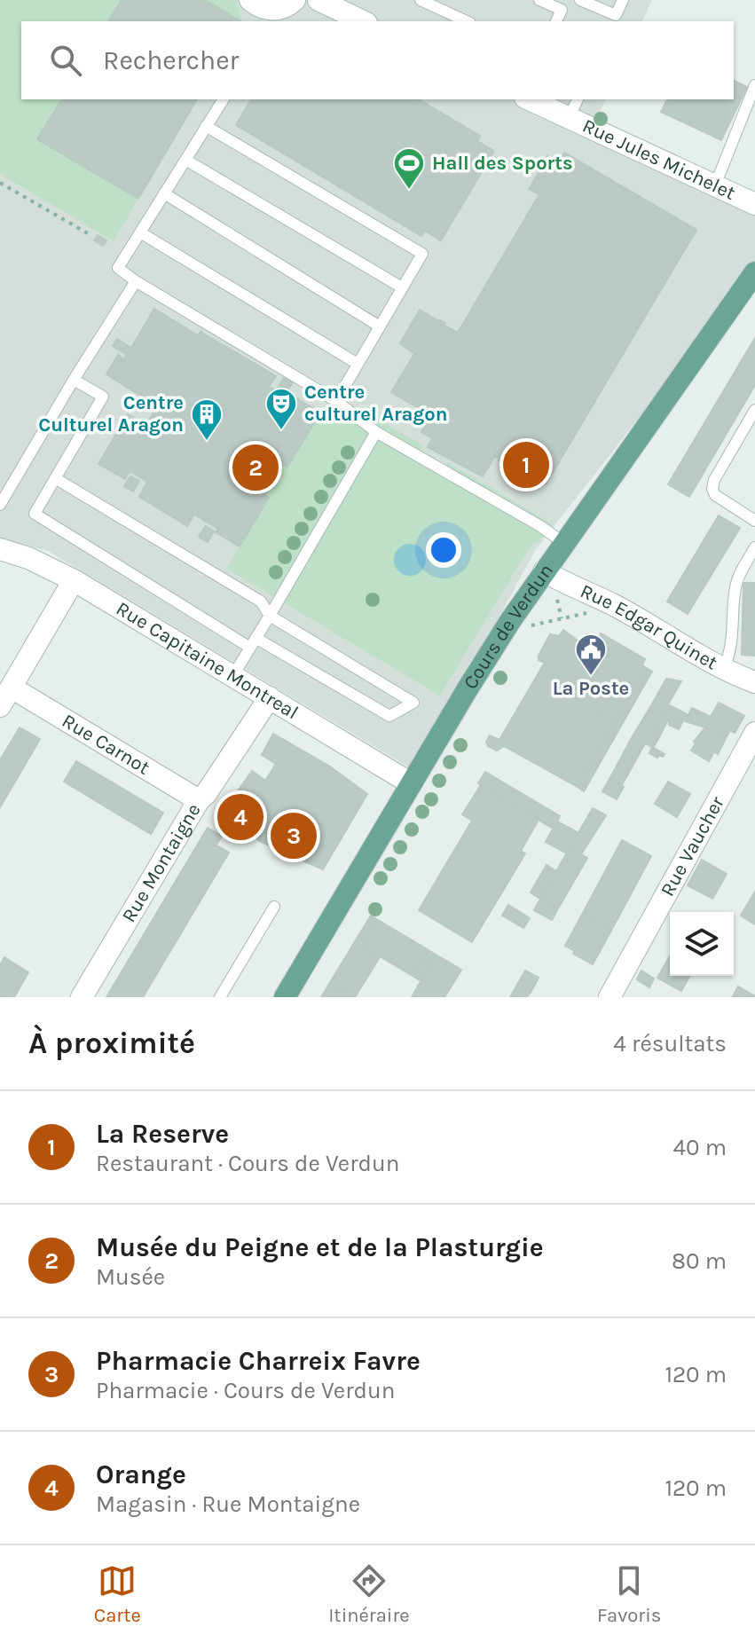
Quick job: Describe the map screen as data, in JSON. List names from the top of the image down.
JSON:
{
  "streets": {
    "main road": ["Cours de Verdun"],
    "street": [
      "Rue Jules Michelet",
      "Rue Edgar Quinet",
      "Rue Capitaine Montreal",
      "Rue Carnot",
      "Rue Vaucher",
      "Rue Montaigne"
    ]
  },
  "crossings": [
    ["Cours de Verdun", "Rue Edgar Quinet"],
    ["Cours de Verdun", "Rue Capitaine Montreal"],
    ["Rue Capitaine Montreal", "Rue Montaigne"],
    ["Rue Carnot", "Rue Montaigne"]
  ],
  "places": {
    "sports": ["Hall des Sports"],
    "theatre": ["Centre culturel Aragon"],
    "building": ["Centre Culturel Aragon"],
    "public building": ["La Poste"]
  },
  "page": {
    "search": "Rechercher",
    "pins": [
      "1",
      "2",
      "4",
      "3"
    ],
    "heading": ["À proximité", "4 résultats"],
    "list": [
      {
        "mark": "1",
        "name": "La Reserve",
        "note": "Restaurant · Cours de Verdun",
        "value": "40 m"
      },
      {
        "mark": "2",
        "name": "Musée du Peigne et de la Plasturgie",
        "note": "Musée",
        "value": "80 m"
      },
      {
        "mark": "3",
        "name": "Pharmacie Charreix Favre",
        "note": "Pharmacie · Cours de Verdun",
        "value": "120 m"
      },
      {
        "mark": "4",
        "name": "Orange",
        "note": "Magasin · Rue Montaigne",
        "value": "120 m"
      }
    ],
    "nav": ["Carte", "Itinéraire", "Favoris"]
  }
}
